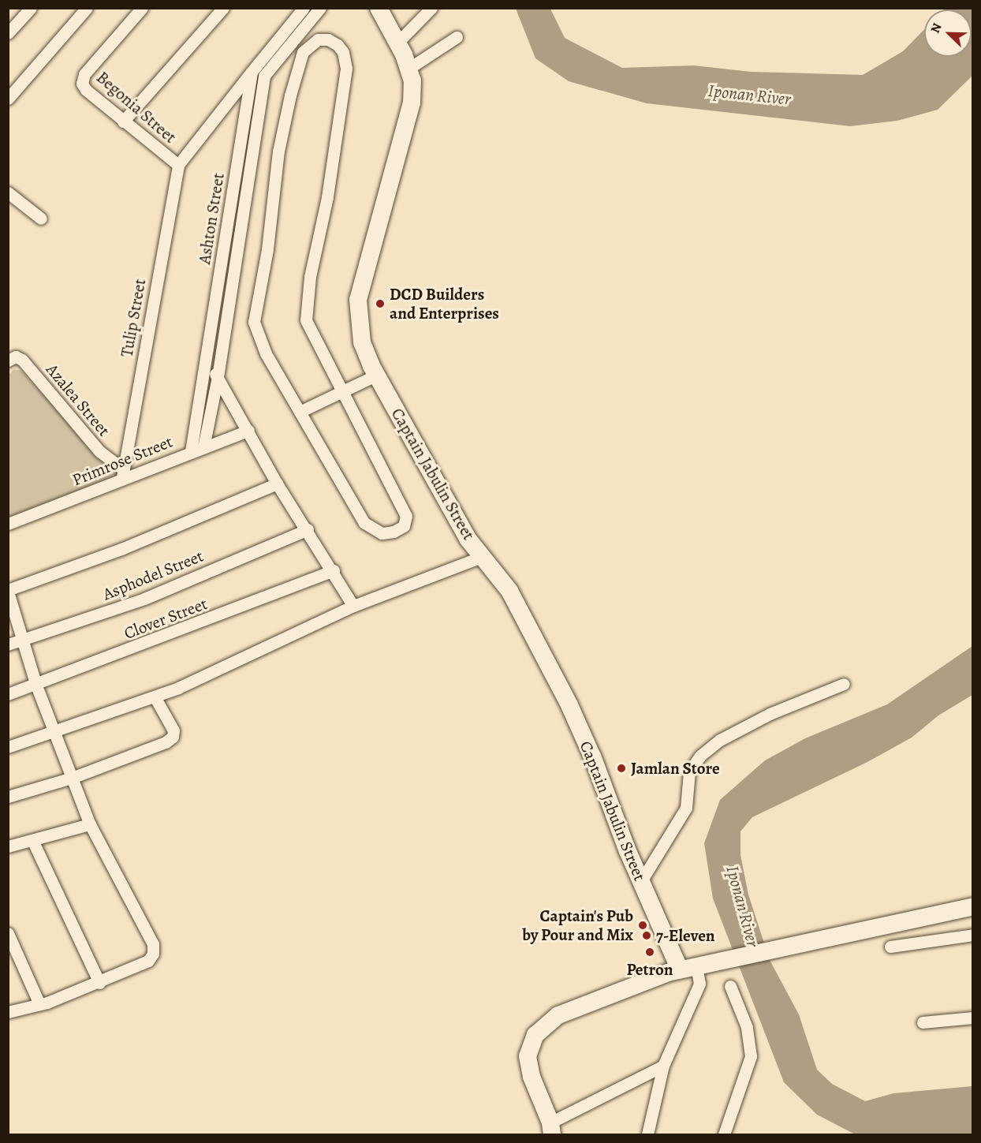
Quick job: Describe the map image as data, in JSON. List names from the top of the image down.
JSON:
{
  "streets": {
    "street": [
      "Begonia Street",
      "Ashton Street",
      "Tulip Street",
      "Azalea Street",
      "Primrose Street",
      "Captain Jabulin Street",
      "Asphodel Street",
      "Clover Street"
    ]
  },
  "crossings": [
    ["Begonia Street", "Tulip Street"],
    ["Ashton Street", "Primrose Street"],
    ["Tulip Street", "Azalea Street"],
    ["Tulip Street", "Primrose Street"],
    ["Azalea Street", "Primrose Street"]
  ],
  "water": ["Iponan River"],
  "places": [
    "DCD Builders and Enterprises",
    "Jamlan Store",
    "Captain's Pub by Pour and Mix",
    "7-Eleven",
    "Petron"
  ],
  "north": "top left"
}
